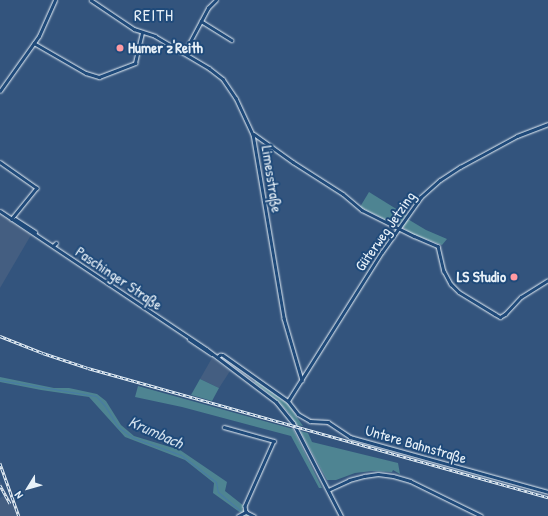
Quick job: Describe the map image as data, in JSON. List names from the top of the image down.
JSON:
{
  "streets": {
    "street": [
      "Limesstraße",
      "Güterweg Jetzing",
      "Paschinger Straße",
      "Untere Bahnstraße"
    ]
  },
  "crossings": [
    ["Limesstraße", "Güterweg Jetzing"],
    ["Güterweg Jetzing", "Untere Bahnstraße"],
    ["Paschinger Straße", "Untere Bahnstraße"]
  ],
  "districts": ["REITH"],
  "water": ["Krumbach"],
  "places": ["Humer z'Reith", "LS Studio"],
  "north": "bottom left"
}
